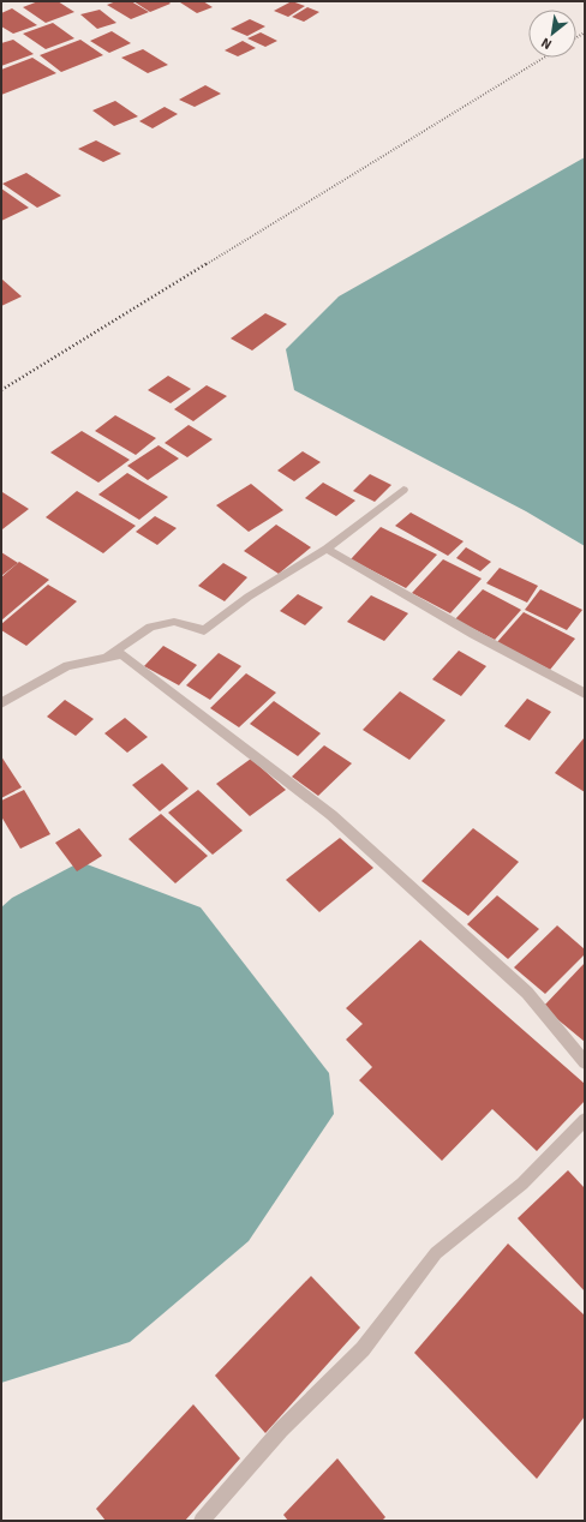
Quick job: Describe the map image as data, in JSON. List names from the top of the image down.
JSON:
{
  "north": "bottom left"
}
